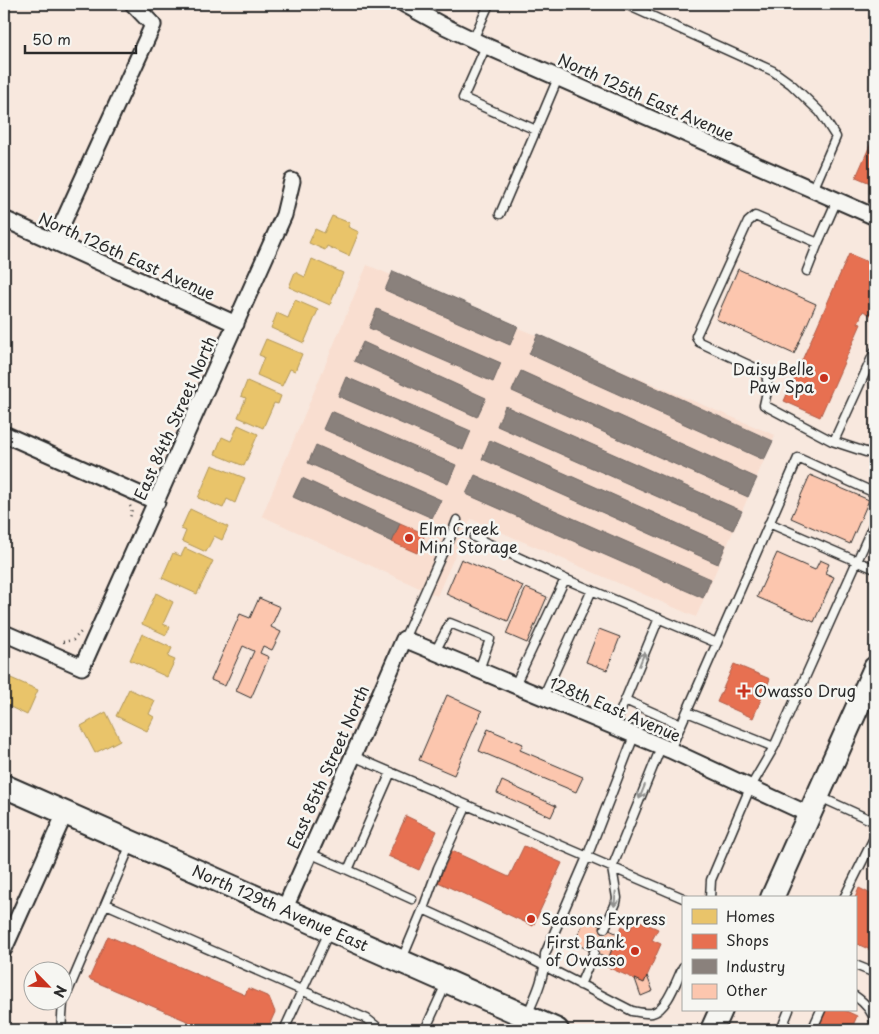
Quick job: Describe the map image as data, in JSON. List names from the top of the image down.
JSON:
{
  "streets": {
    "main road": ["North 129th Avenue East"],
    "street": [
      "North 125th East Avenue",
      "North 126th East Avenue",
      "East 84th Street North",
      "128th East Avenue",
      "East 85th Street North"
    ]
  },
  "crossings": [
    ["North 126th East Avenue", "East 84th Street North"],
    ["128th East Avenue", "East 85th Street North"],
    ["East 85th Street North", "North 129th Avenue East"]
  ],
  "places": {
    "other": [
      "DaisyBelle Paw Spa",
      "Elm Creek Mini Storage",
      "Seasons Express",
      "First Bank of Owasso"
    ],
    "health": ["Owasso Drug"]
  },
  "legend": [
    "Homes",
    "Shops",
    "Industry",
    "Other"
  ],
  "scale_bar": "50 m",
  "north": "bottom right"
}
